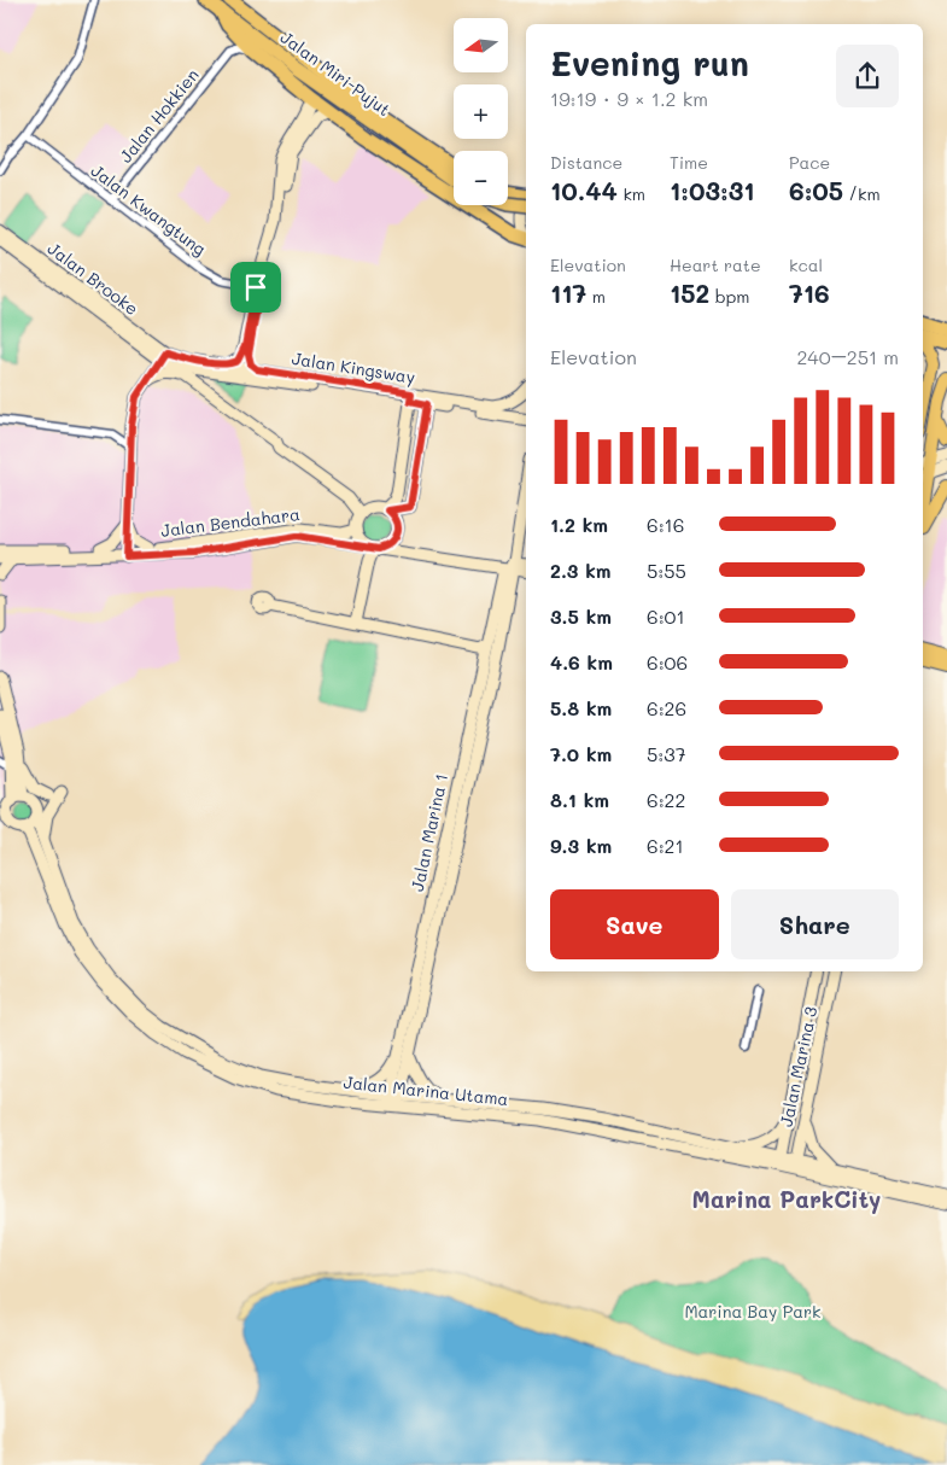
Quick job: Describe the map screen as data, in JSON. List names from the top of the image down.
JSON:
{
  "streets": {
    "highway": ["Jalan Miri-Pujut"],
    "main road": [
      "Jalan Brooke",
      "Jalan Kingsway",
      "Jalan Bendahara",
      "Jalan Marina 1",
      "Jalan Marina 3",
      "Jalan Marina Utama"
    ],
    "street": ["Jalan Hokkien", "Jalan Kwangtung"]
  },
  "crossings": [
    ["Jalan Hokkien", "Jalan Kwangtung"],
    ["Jalan Brooke", "Jalan Kingsway"],
    ["Jalan Marina 1", "Jalan Marina Utama"],
    ["Jalan Marina 3", "Jalan Marina Utama"]
  ],
  "districts": ["Marina ParkCity"],
  "parks": ["Marina Bay Park"],
  "north": "left",
  "page": {
    "map_buttons": ["+", "−"],
    "heading": ["Evening run", "19:19 · 9 × 1.2 km"],
    "stats": [
      ["Distance", "10.44 km"],
      ["Time", "1:03:31"],
      ["Pace", "6:05 /km"],
      ["Elevation", "117 m"],
      ["Heart rate", "152 bpm"],
      ["kcal", "716"]
    ],
    "chart": ["Elevation", "240–251 m"],
    "list": [
      {
        "name": "1.2 km",
        "note": "6:16"
      },
      {
        "name": "2.3 km",
        "note": "5:55"
      },
      {
        "name": "3.5 km",
        "note": "6:01"
      },
      {
        "name": "4.6 km",
        "note": "6:06"
      },
      {
        "name": "5.8 km",
        "note": "6:26"
      },
      {
        "name": "7.0 km",
        "note": "5:37"
      },
      {
        "name": "8.1 km",
        "note": "6:22"
      },
      {
        "name": "9.3 km",
        "note": "6:21"
      }
    ],
    "buttons": ["Save", "Share"]
  }
}
